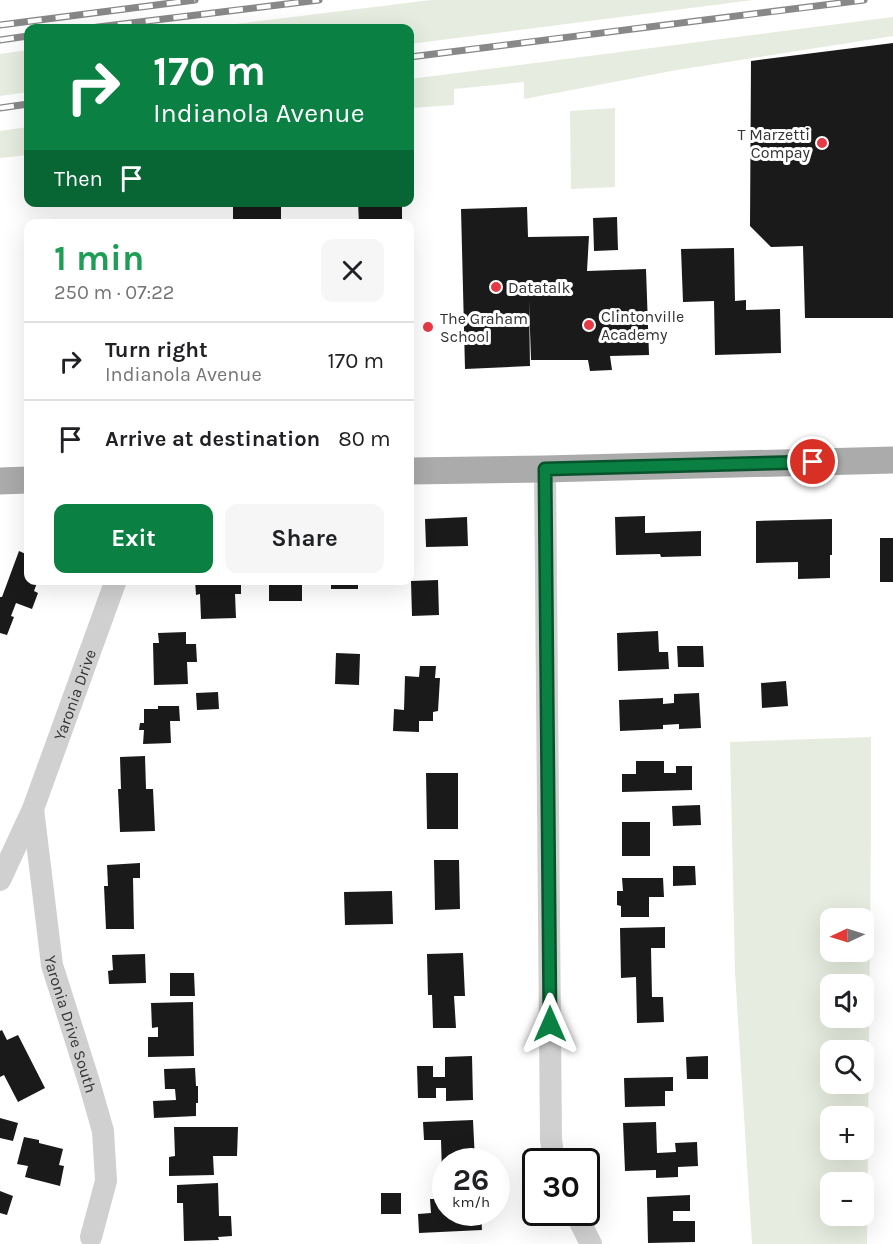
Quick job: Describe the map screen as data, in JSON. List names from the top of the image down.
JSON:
{
  "streets": {
    "street": ["Yaronia Drive", "Yaronia Drive South"]
  },
  "crossings": [
    ["Yaronia Drive", "Yaronia Drive South"]
  ],
  "places": [
    "T Marzetti Compay",
    "Datatalk",
    "Clintonville Academy",
    "The Graham School"
  ],
  "north": "left",
  "page": {
    "turn": ["170 m", "Indianola Avenue"],
    "then": "Then",
    "heading": ["1 min", "250 m · 07:22"],
    "list": [
      {
        "name": "Turn right",
        "note": "Indianola Avenue",
        "value": "170 m"
      },
      {
        "name": "Arrive at destination",
        "value": "80 m"
      }
    ],
    "buttons": ["Exit", "Share"],
    "map_buttons": ["+", "−"],
    "speed": "26 km/h",
    "limit": "30"
  }
}
